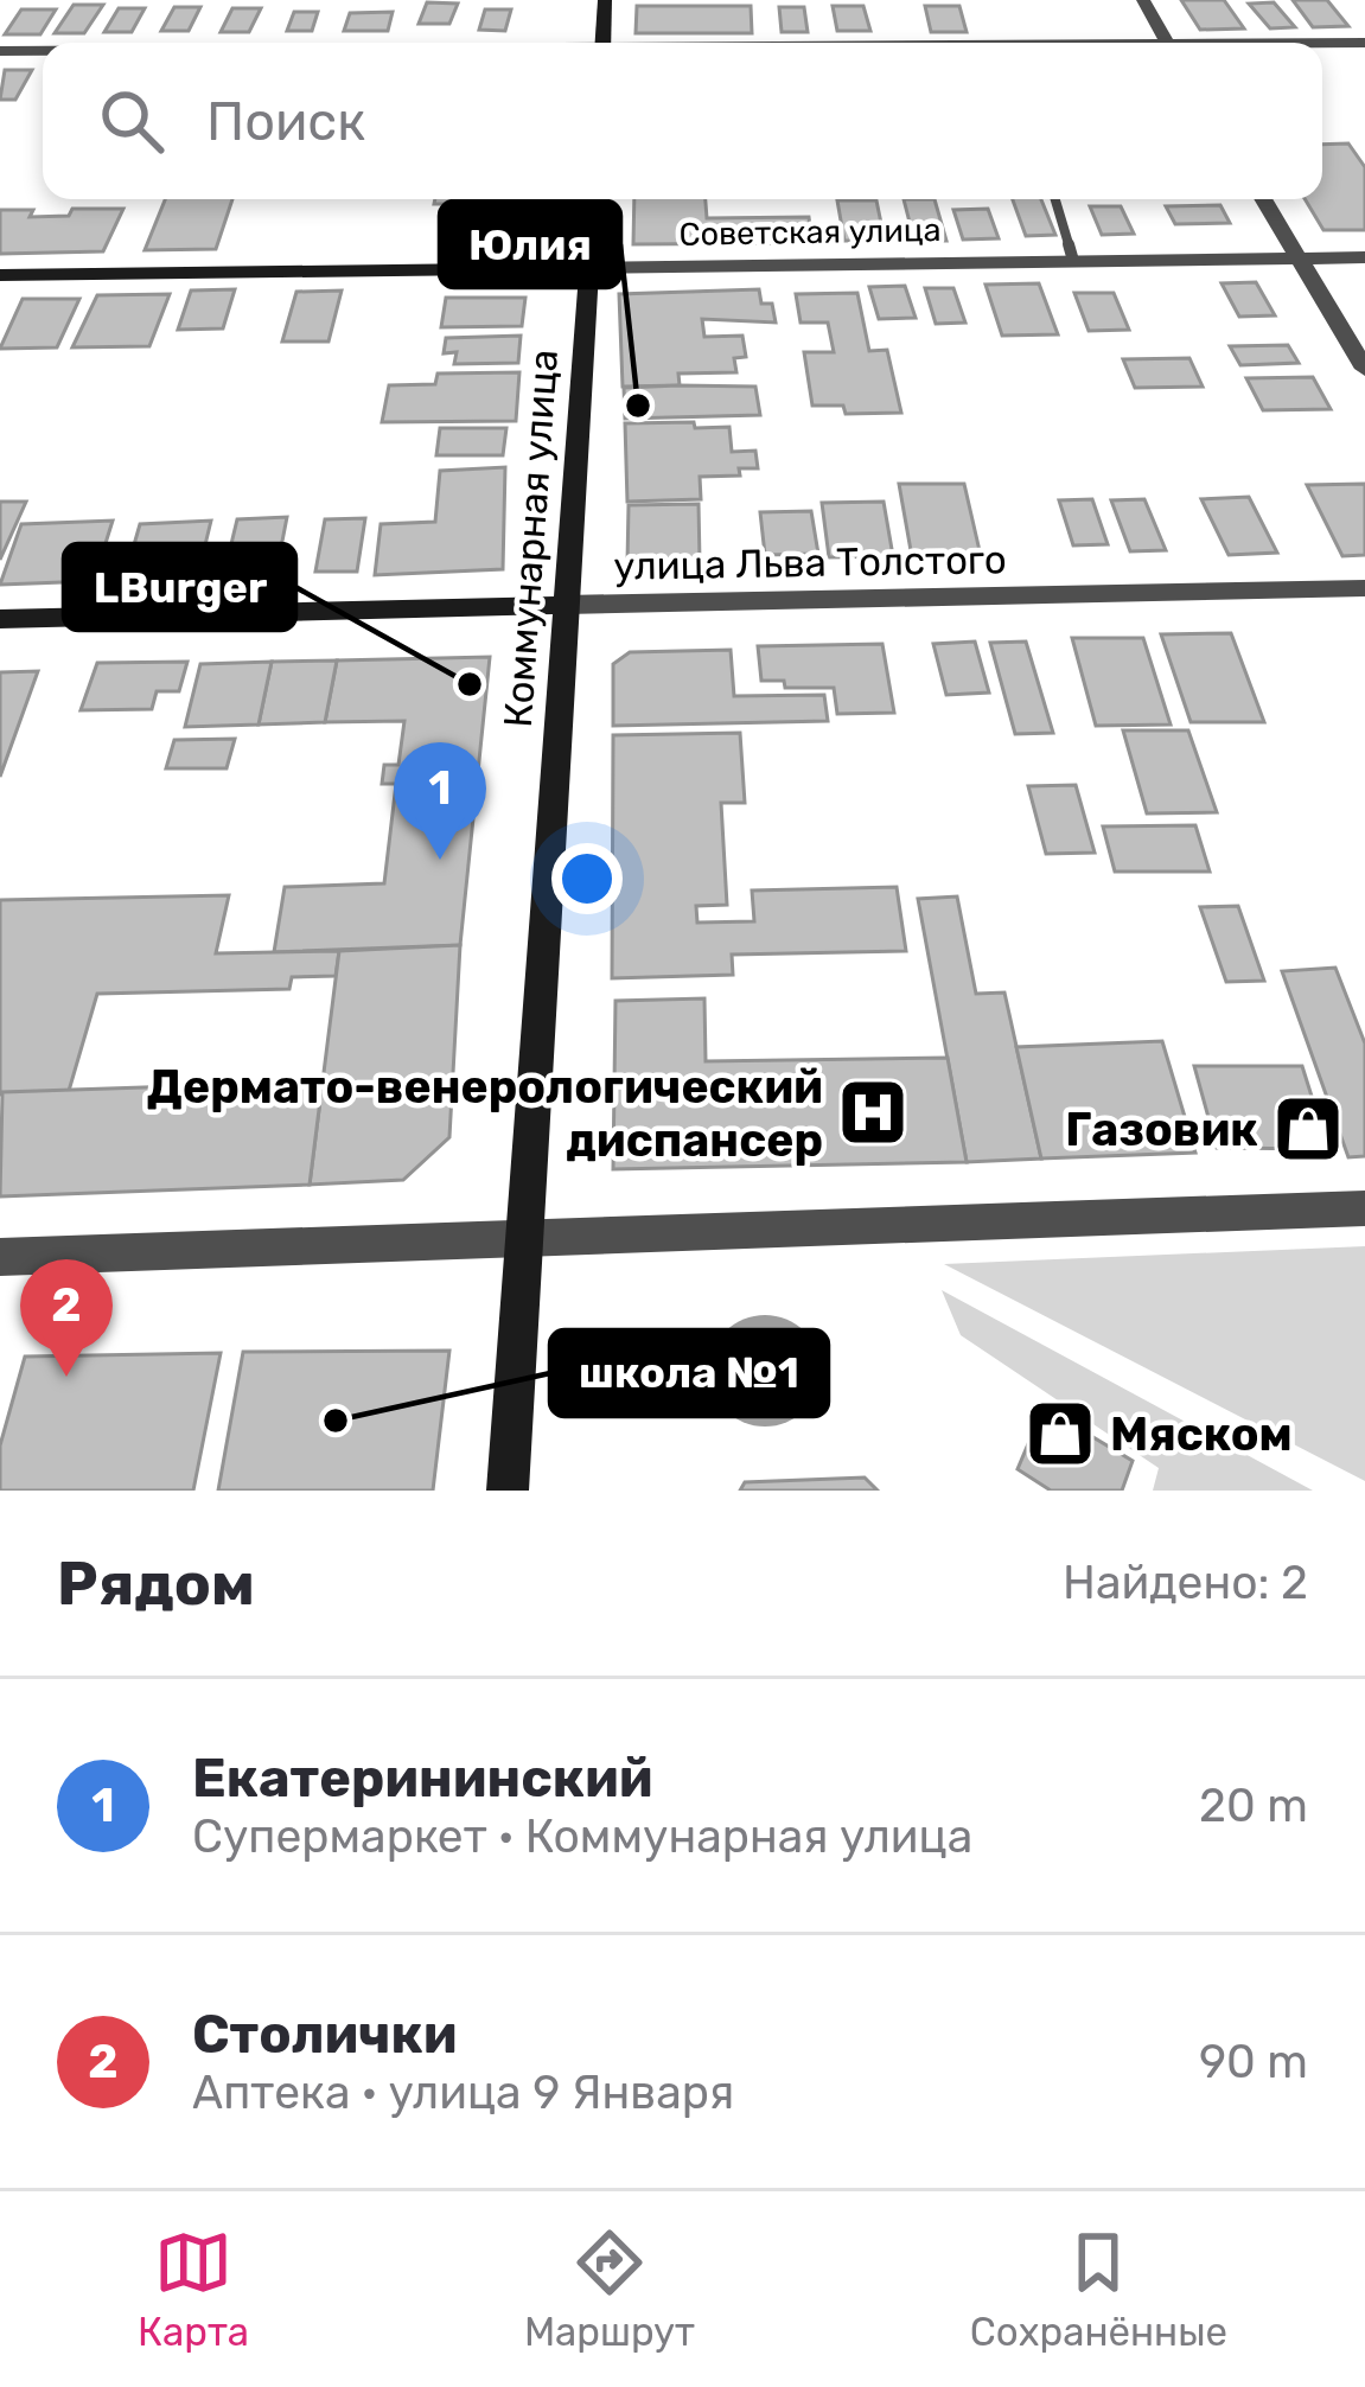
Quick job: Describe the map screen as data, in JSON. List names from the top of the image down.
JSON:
{
  "streets": {
    "main road": ["Советская улица", "Коммунарная улица", "улица Льва Толстого"]
  },
  "crossings": [
    ["Советская улица", "Коммунарная улица"],
    ["Коммунарная улица", "улица Льва Толстого"]
  ],
  "places": {
    "other": ["Юлия", "LBurger", "школа №1"],
    "hospital": ["Дермато-венерологический диспансер"],
    "shop": ["Газовик", "Мяском"]
  },
  "page": {
    "search": "Поиск",
    "pins": ["1", "2"],
    "heading": ["Рядом", "Найдено: 2"],
    "list": [
      {
        "mark": "1",
        "name": "Екатерининский",
        "note": "Супермаркет · Коммунарная улица",
        "value": "20 m"
      },
      {
        "mark": "2",
        "name": "Столички",
        "note": "Аптека · улица 9 Января",
        "value": "90 m"
      }
    ],
    "nav": ["Карта", "Маршрут", "Сохранённые"]
  }
}
